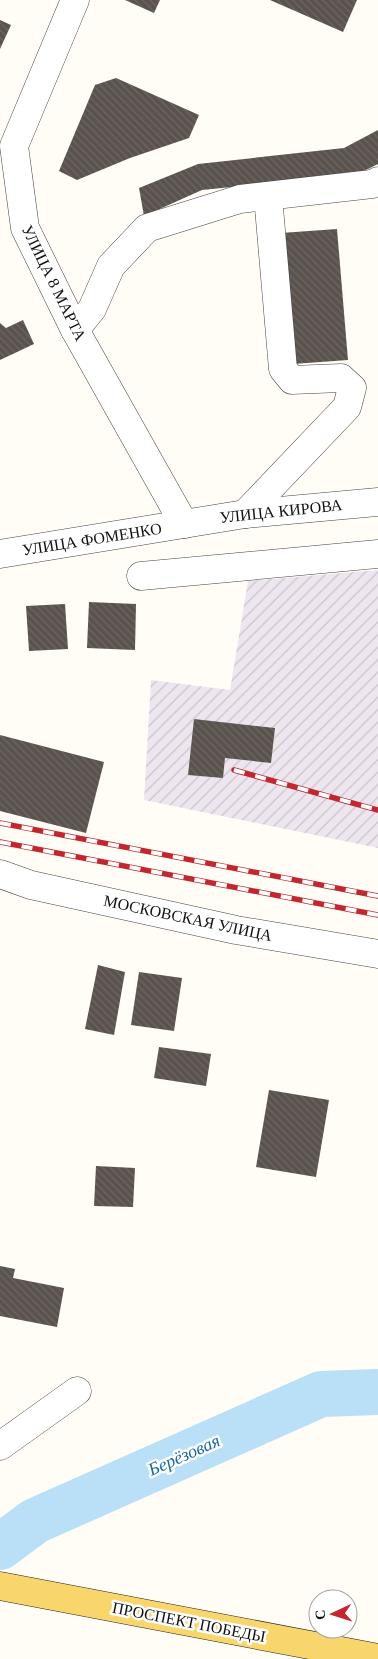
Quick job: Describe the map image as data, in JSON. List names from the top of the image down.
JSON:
{
  "streets": {
    "main road": ["ПРОСПЕКТ ПОБЕДЫ"],
    "street": [
      "УЛИЦА 8 МАРТА",
      "УЛИЦА КИРОВА",
      "УЛИЦА ФОМЕНКО",
      "МОСКОВСКАЯ УЛИЦА"
    ]
  },
  "crossings": [
    ["УЛИЦА 8 МАРТА", "УЛИЦА КИРОВА"],
    ["УЛИЦА 8 МАРТА", "УЛИЦА ФОМЕНКО"],
    ["УЛИЦА КИРОВА", "УЛИЦА ФОМЕНКО"]
  ],
  "water": ["Берёзовая"],
  "north": "left"
}
